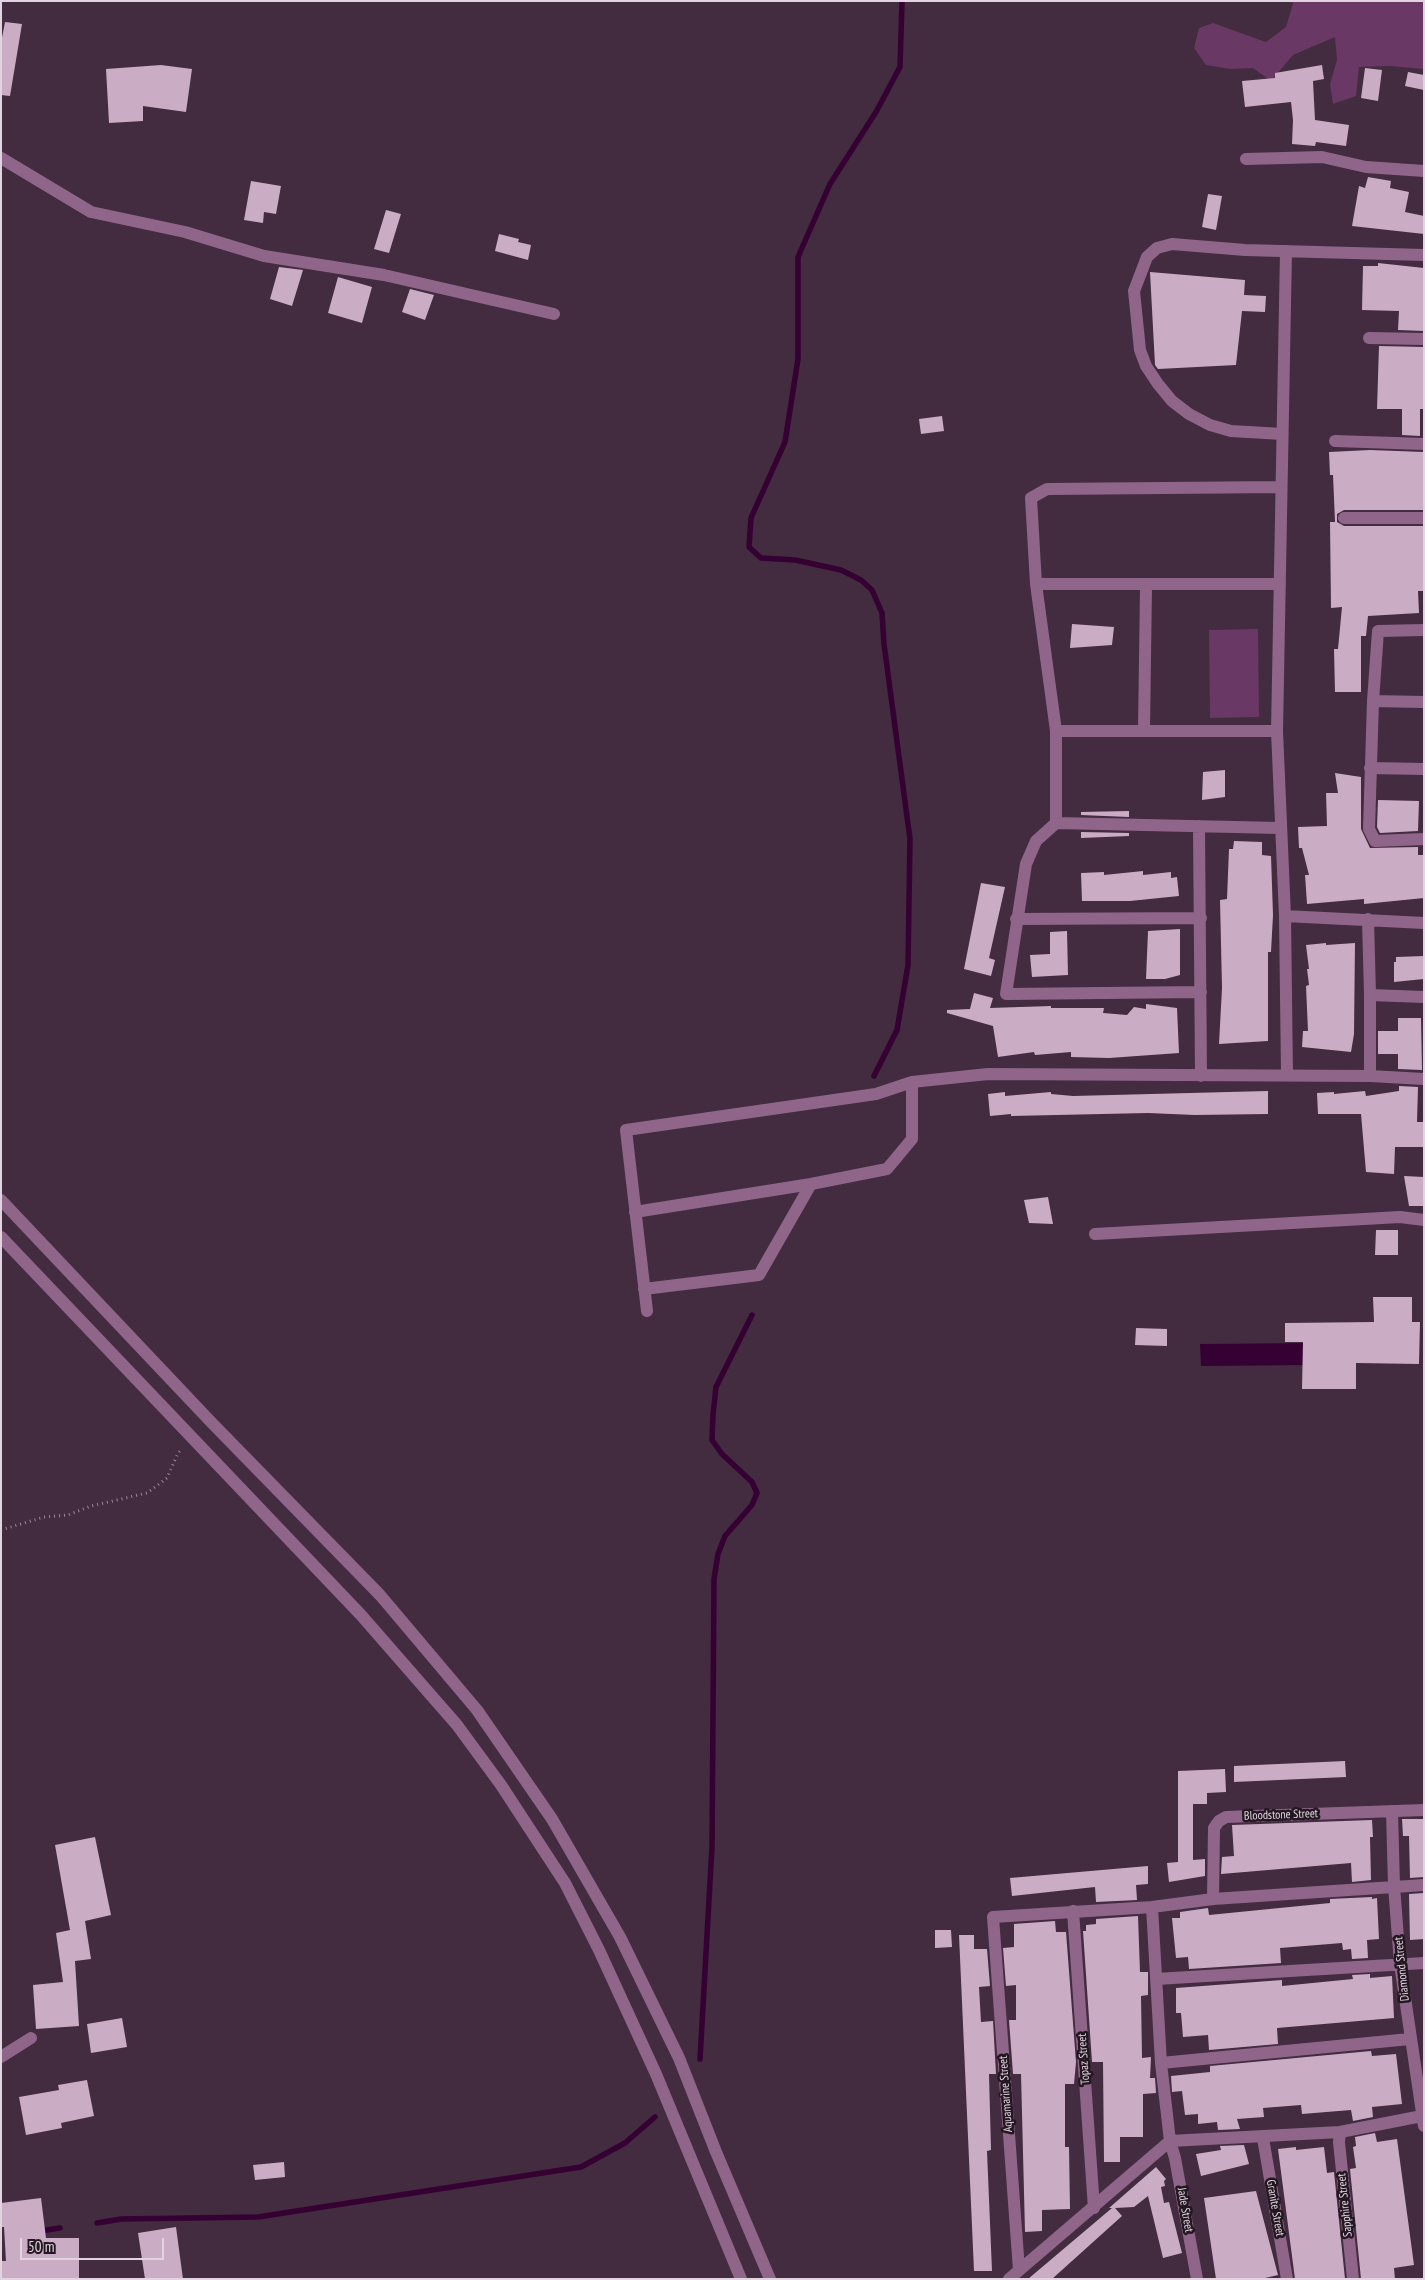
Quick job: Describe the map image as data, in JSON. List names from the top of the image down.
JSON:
{
  "streets": {
    "street": [
      "Bloodstone Street",
      "Diamond Street",
      "Topaz Street",
      "Aquamarine Street",
      "Sapphire Street",
      "Granite Street",
      "Jade Street"
    ]
  },
  "crossings": [
    ["Bloodstone Street", "Diamond Street"],
    ["Topaz Street", "Aquamarine Street"]
  ],
  "scale_bar": "50 m"
}
